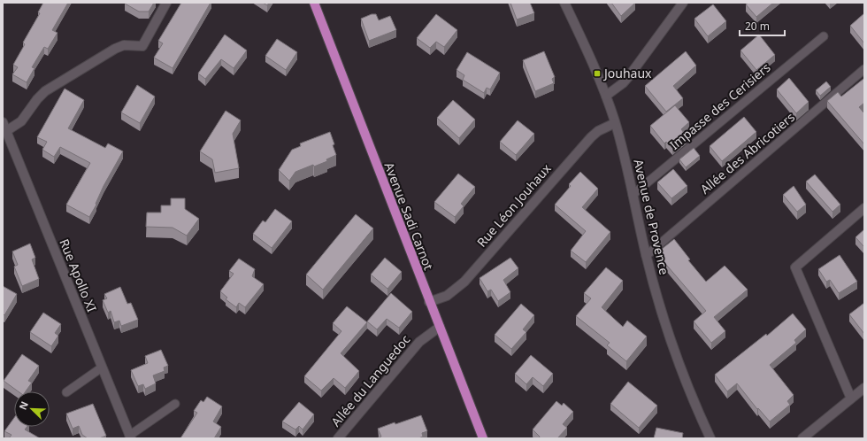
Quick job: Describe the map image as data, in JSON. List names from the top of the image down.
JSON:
{
  "streets": {
    "main road": ["Avenue Sadi Carnot"],
    "street": [
      "Rue Léon Jouhaux",
      "Avenue de Provence",
      "Rue Apollo XI",
      "Allée du Languedoc"
    ],
    "lane": ["Impasse des Cerisiers", "Allée des Abricotiers"]
  },
  "crossings": [
    ["Impasse des Cerisiers", "Avenue de Provence"],
    ["Allée des Abricotiers", "Avenue de Provence"],
    ["Rue Léon Jouhaux", "Avenue Sadi Carnot"],
    ["Rue Léon Jouhaux", "Avenue de Provence"],
    ["Avenue Sadi Carnot", "Allée du Languedoc"]
  ],
  "places": {
    "transit": ["Jouhaux"]
  },
  "scale_bar": "20 m",
  "north": "top left"
}
